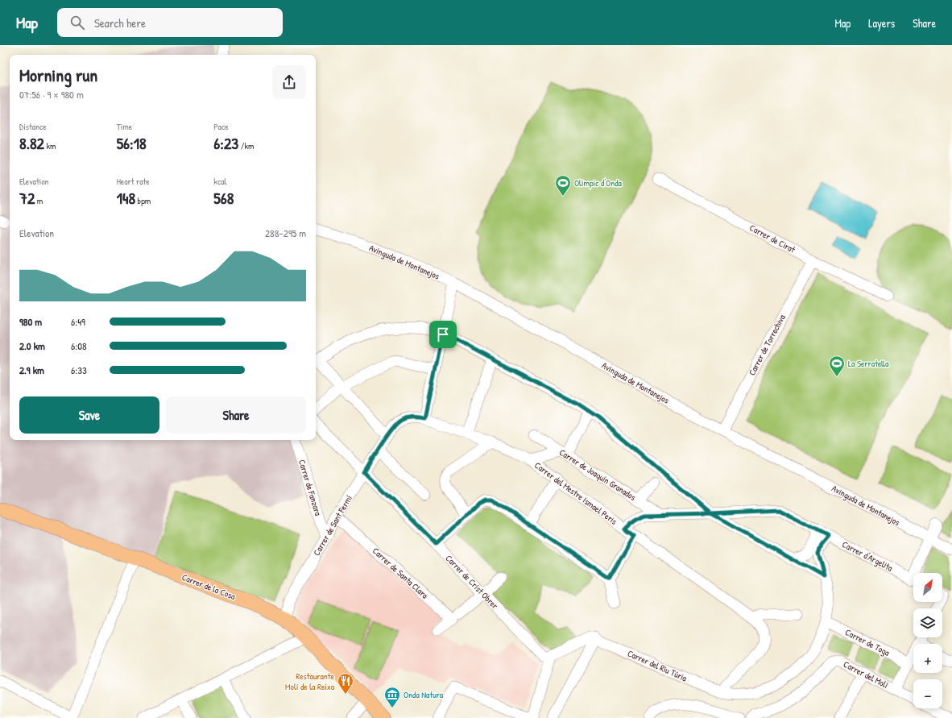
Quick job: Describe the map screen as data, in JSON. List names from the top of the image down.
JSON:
{
  "streets": {
    "main road": ["Carrer de la Cosa"],
    "street": [
      "Carrer de Cirat",
      "Avinguda de Montanejos",
      "Carrer de Torrechiva",
      "Carrer de Joaquín Granados",
      "Carrer de Fanzara",
      "Carrer del Mestre Ismael Peris",
      "Carrer de Sant Fermí",
      "Carrer d'Argelita",
      "Carrer de Santa Clara",
      "Carrer de Crist Obrer",
      "Carrer de Toga",
      "Carrer del Riu Túria",
      "Carrer del Molí"
    ]
  },
  "crossings": [
    ["Carrer de Cirat", "Carrer de Torrechiva"],
    ["Avinguda de Montanejos", "Carrer de Torrechiva"],
    ["Carrer de Joaquín Granados", "Carrer d'Argelita"],
    ["Carrer de Fanzara", "Carrer de Sant Fermí"],
    ["Carrer del Mestre Ismael Peris", "Carrer de Sant Fermí"],
    ["Carrer del Mestre Ismael Peris", "Carrer d'Argelita"],
    ["Carrer del Mestre Ismael Peris", "Carrer del Riu Túria"],
    ["Carrer de Sant Fermí", "Carrer de Santa Clara"],
    ["Carrer de Sant Fermí", "Carrer de Crist Obrer"],
    ["Carrer de Sant Fermí", "Carrer de la Cosa"],
    ["Carrer de Toga", "Carrer del Riu Túria"]
  ],
  "places": {
    "sports": ["Olímpic d'Onda", "La Serratella"],
    "restaurant": ["Restaurante Molí de la Reixa"],
    "museum": ["Onda Natura"]
  },
  "north": "top right",
  "page": {
    "header": "Map",
    "search": "Search here",
    "nav": ["Map", "Layers", "Share"],
    "heading": ["Morning run", "07:56 · 9 × 980 m"],
    "stats": [
      ["Distance", "8.82 km"],
      ["Time", "56:18"],
      ["Pace", "6:23 /km"],
      ["Elevation", "72 m"],
      ["Heart rate", "148 bpm"],
      ["kcal", "568"]
    ],
    "chart": ["Elevation", "288–295 m"],
    "list": [
      {
        "name": "980 m",
        "note": "6:49"
      },
      {
        "name": "2.0 km",
        "note": "6:08"
      },
      {
        "name": "2.9 km",
        "note": "6:33"
      }
    ],
    "buttons": ["Save", "Share"],
    "map_buttons": ["+", "−"]
  }
}
